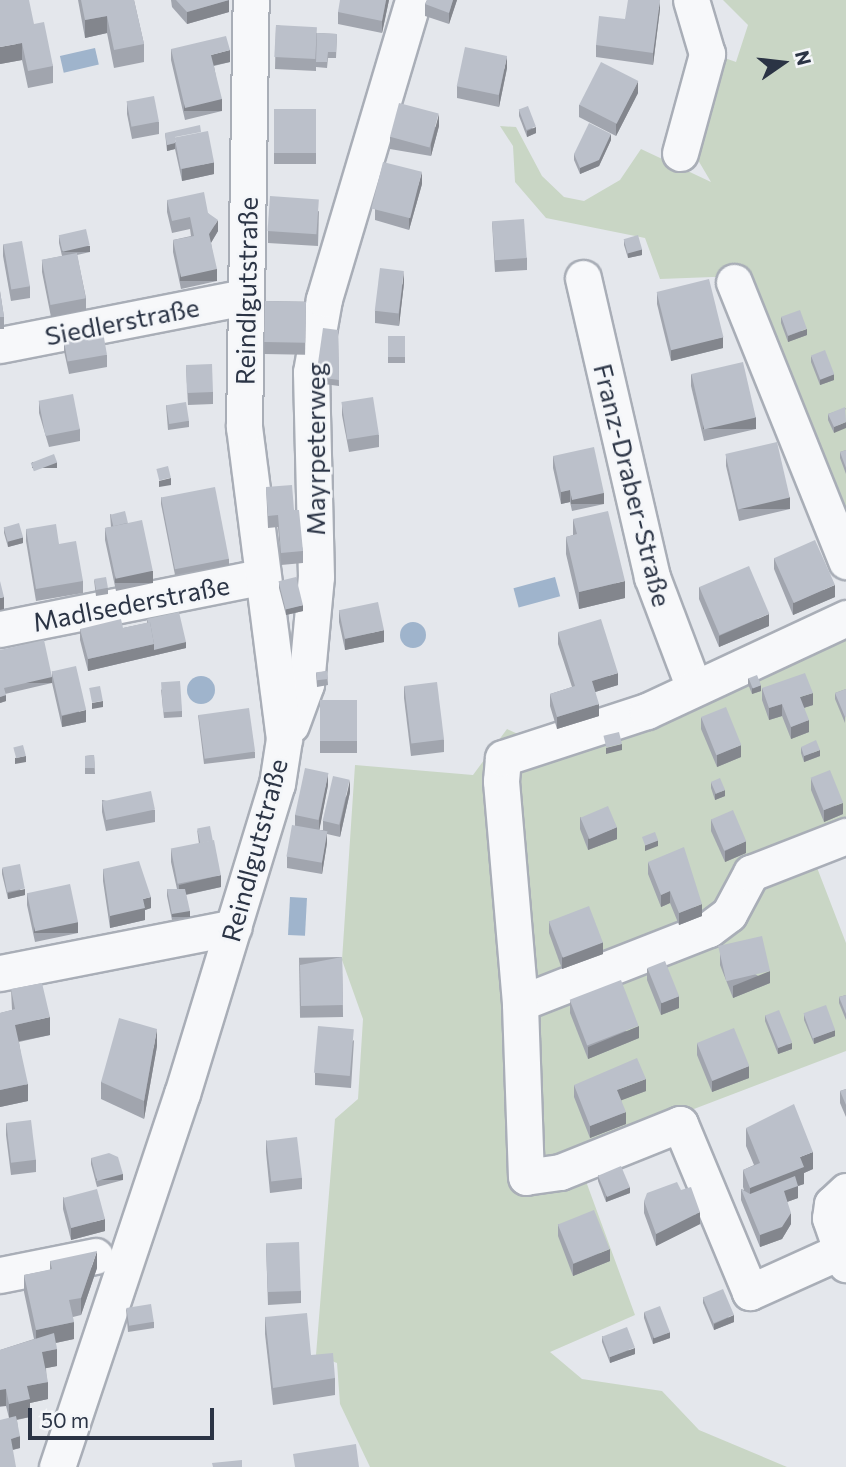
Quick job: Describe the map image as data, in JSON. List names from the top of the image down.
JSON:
{
  "streets": {
    "street": [
      "Reindlgutstraße",
      "Siedlerstraße",
      "Mayrpeterweg",
      "Franz-Draber-Straße",
      "Madlsederstraße"
    ]
  },
  "crossings": [
    ["Reindlgutstraße", "Siedlerstraße"],
    ["Reindlgutstraße", "Mayrpeterweg"],
    ["Reindlgutstraße", "Madlsederstraße"]
  ],
  "scale_bar": "50 m",
  "north": "right"
}
